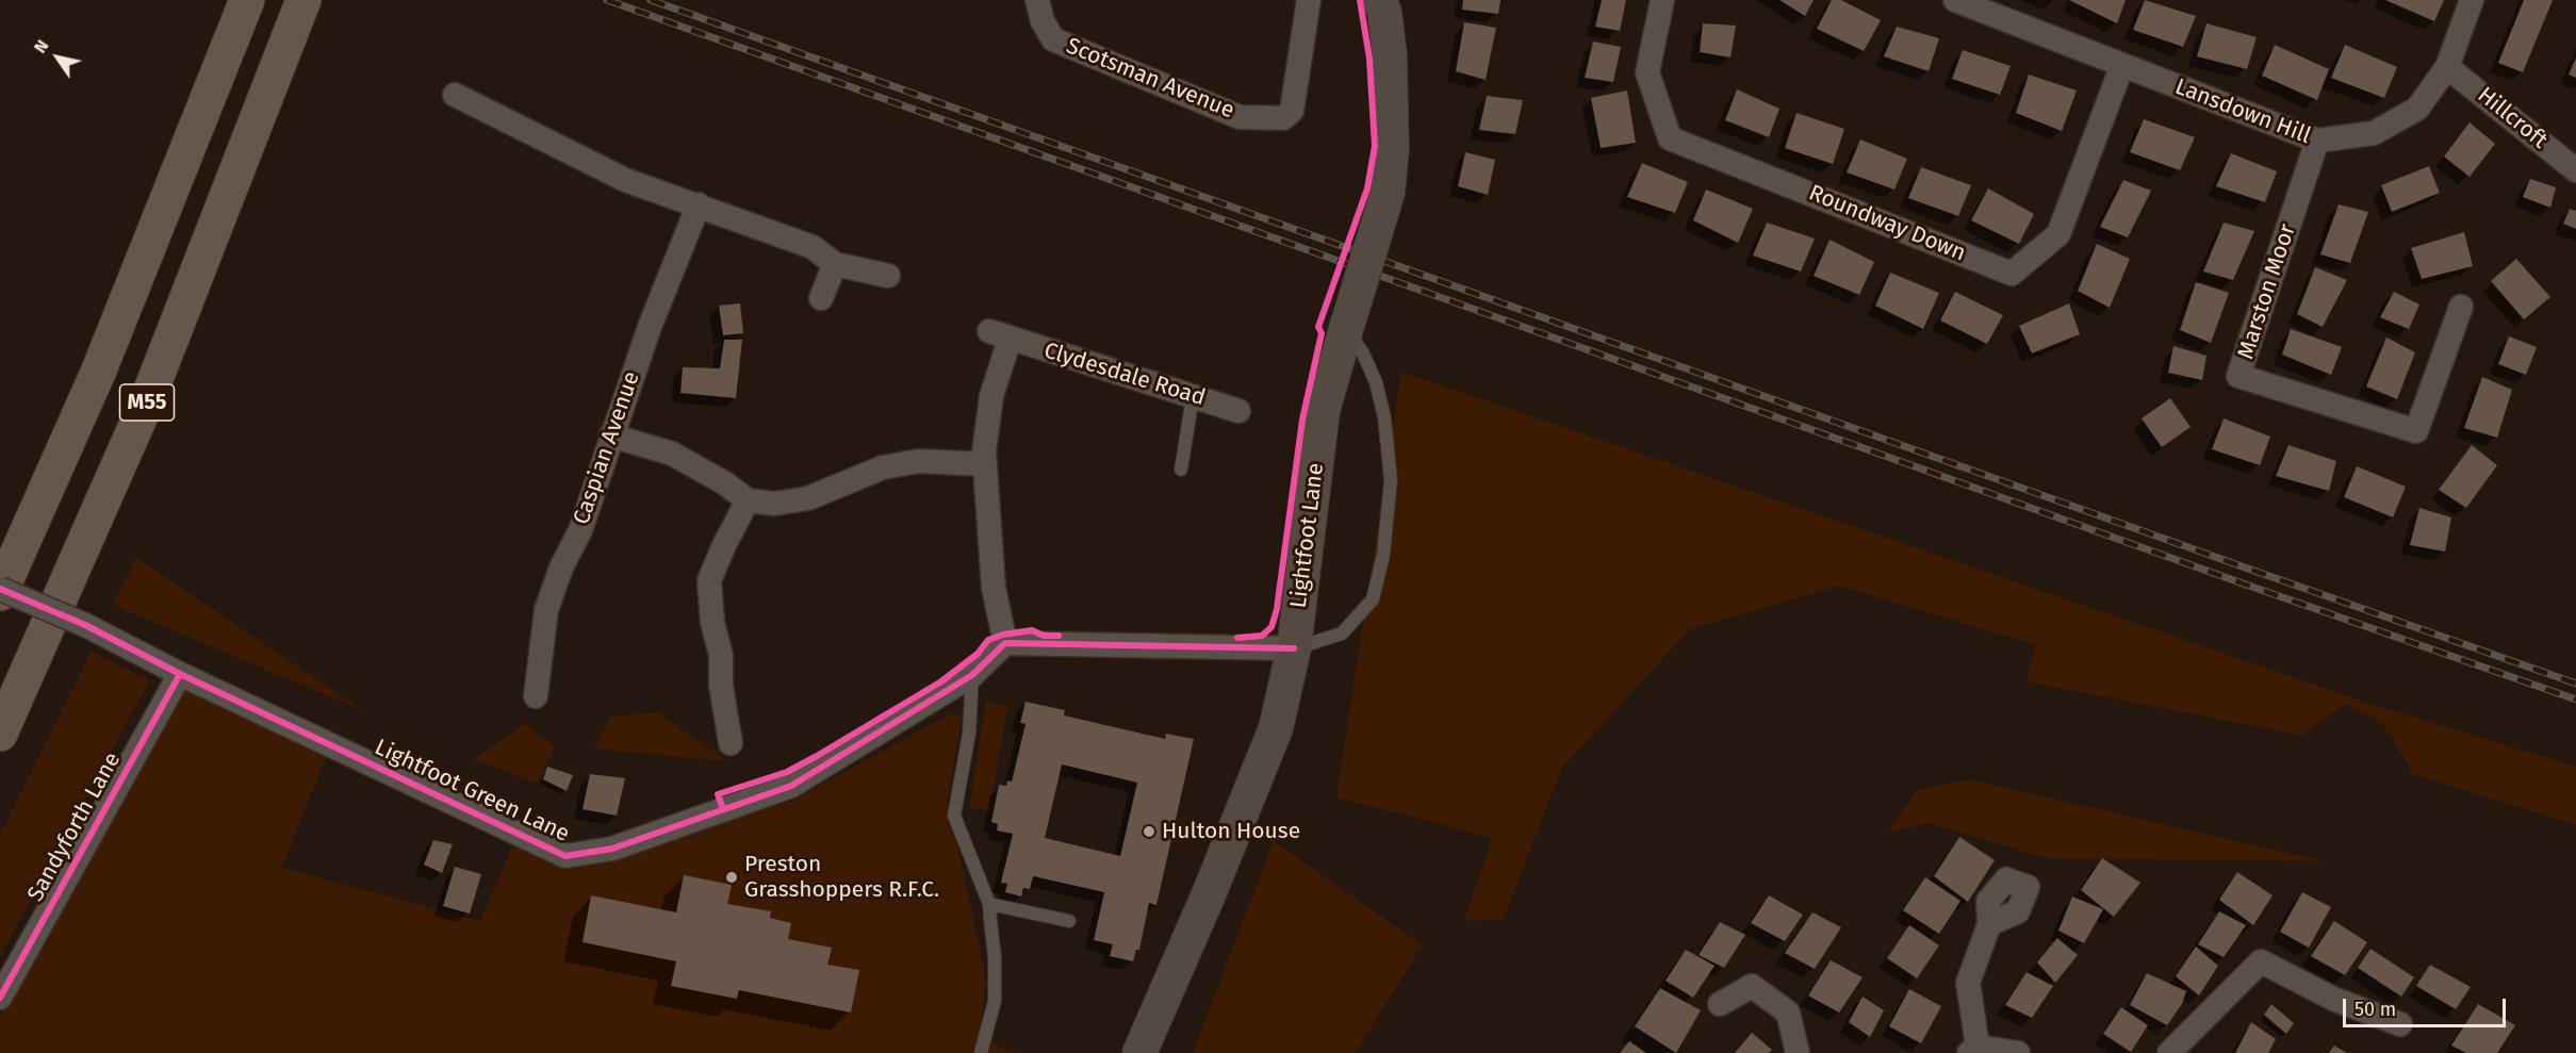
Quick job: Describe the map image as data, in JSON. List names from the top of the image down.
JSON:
{
  "streets": {
    "highway": ["M55"],
    "main road": ["Lightfoot Lane"],
    "street": [
      "Scotsman Avenue",
      "Lansdown Hill",
      "Hillcroft",
      "Roundway Down",
      "Marston Moor",
      "Clydesdale Road",
      "Caspian Avenue",
      "Lightfoot Green Lane",
      "Sandyforth Lane"
    ]
  },
  "crossings": [
    ["Lansdown Hill", "Hillcroft"],
    ["Lansdown Hill", "Roundway Down"],
    ["Lansdown Hill", "Marston Moor"],
    ["Clydesdale Road", "Lightfoot Green Lane"],
    ["M55", "Lightfoot Green Lane"],
    ["Lightfoot Green Lane", "Sandyforth Lane"]
  ],
  "places": ["Hulton House", "Preston Grasshoppers R.F.C."],
  "scale_bar": "50 m",
  "north": "top left"
}
